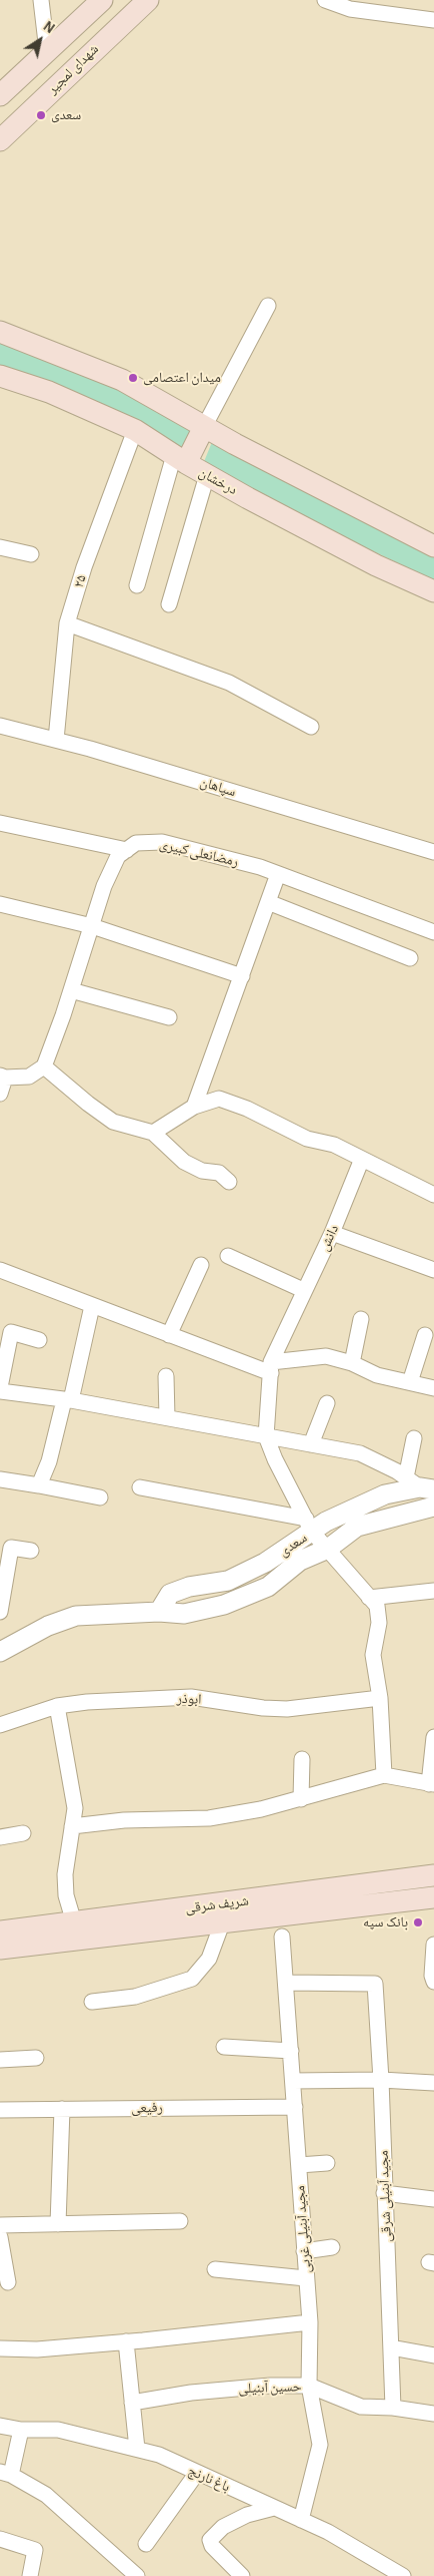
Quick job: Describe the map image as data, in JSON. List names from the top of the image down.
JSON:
{
  "streets": {
    "main road": ["شهدای لمجیر", "درخشان", "شریف شرقی"],
    "street": [
      "۲۵",
      "سپاهان",
      "رمضانعلی کبیری",
      "دانش",
      "سعدی",
      "ابوذر",
      "رفیعی",
      "مجید آبنیلی شرقی",
      "مجید آبنیلی غربی",
      "حسین آبنیلی",
      "باغ نارنج"
    ]
  },
  "crossings": [
    ["درخشان", "۲۵"],
    ["۲۵", "سپاهان"],
    ["دانش", "سعدی"],
    ["رفیعی", "مجید آبنیلی غربی"],
    ["مجید آبنیلی شرقی", "مجید آبنیلی غربی"],
    ["مجید آبنیلی شرقی", "حسین آبنیلی"],
    ["مجید آبنیلی غربی", "حسین آبنیلی"],
    ["مجید آبنیلی غربی", "باغ نارنج"]
  ],
  "places": ["سعدی", "میدان اعتصامی", "بانک سپه"],
  "north": "top right"
}
